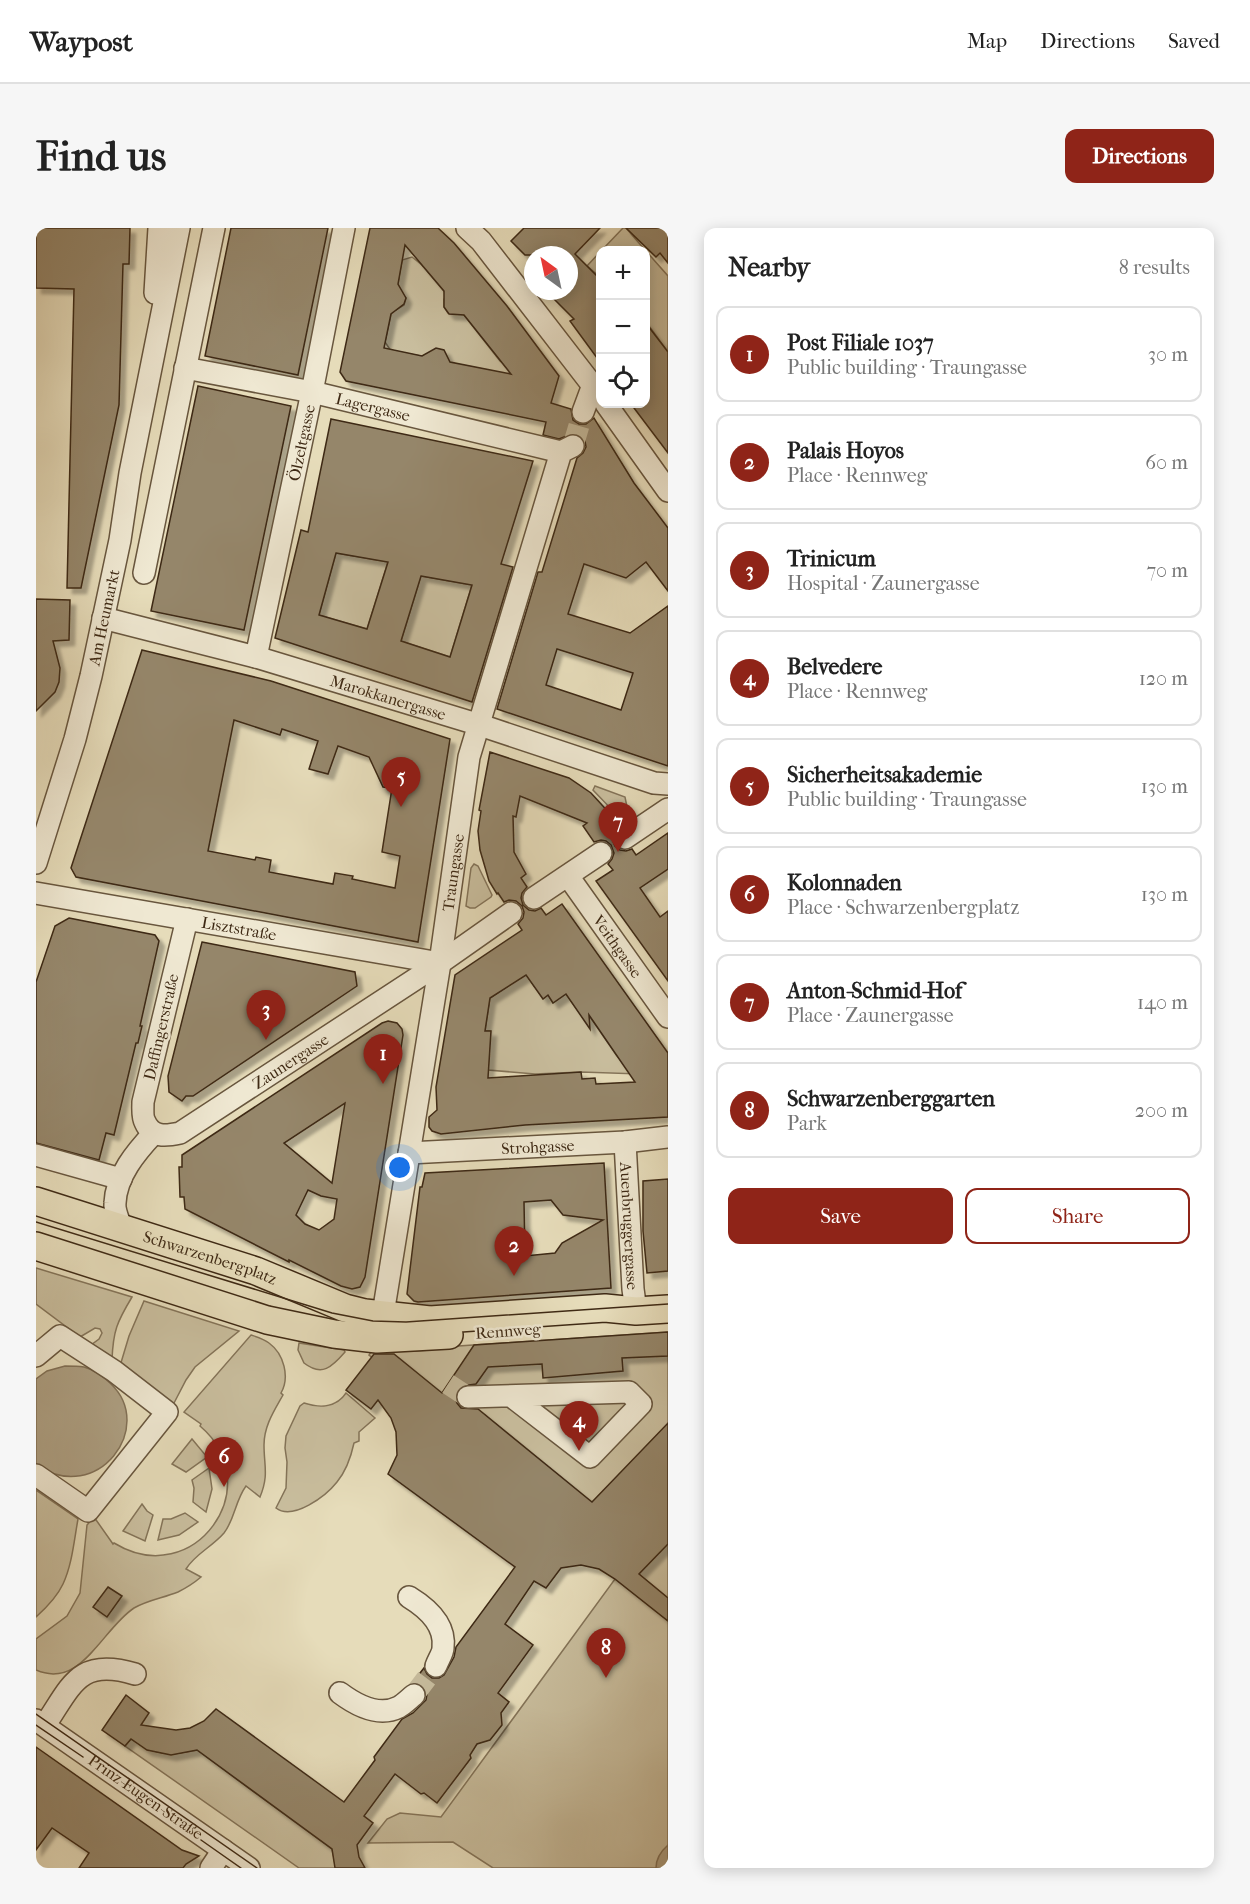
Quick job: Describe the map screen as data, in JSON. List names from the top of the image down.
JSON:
{
  "streets": {
    "main road": ["Schwarzenbergplatz", "Rennweg"],
    "street": [
      "Lagergasse",
      "Ölzeltgasse",
      "Am Heumarkt",
      "Marokkanergasse",
      "Traungasse",
      "Lisztstraße",
      "Veithgasse",
      "Daffingerstraße",
      "Zaunergasse",
      "Strohgasse",
      "Auenbruggergasse",
      "Prinz-Eugen-Straße"
    ]
  },
  "crossings": [
    ["Lagergasse", "Ölzeltgasse"],
    ["Lagergasse", "Am Heumarkt"],
    ["Lagergasse", "Traungasse"],
    ["Ölzeltgasse", "Marokkanergasse"],
    ["Am Heumarkt", "Marokkanergasse"],
    ["Marokkanergasse", "Traungasse"],
    ["Traungasse", "Lisztstraße"],
    ["Traungasse", "Zaunergasse"],
    ["Traungasse", "Strohgasse"],
    ["Traungasse", "Schwarzenbergplatz"],
    ["Traungasse", "Rennweg"],
    ["Lisztstraße", "Daffingerstraße"],
    ["Lisztstraße", "Zaunergasse"],
    ["Daffingerstraße", "Zaunergasse"],
    ["Strohgasse", "Auenbruggergasse"],
    ["Auenbruggergasse", "Rennweg"],
    ["Schwarzenbergplatz", "Rennweg"]
  ],
  "north": "top left",
  "page": {
    "header": "Waypost",
    "nav": ["Map", "Directions", "Saved"],
    "buttons": [
      "Directions",
      ["Save", "Share"]
    ],
    "title": "Find us",
    "heading": ["Nearby", "8 results"],
    "map_buttons": ["+", "−"],
    "list": [
      {
        "mark": "1",
        "name": "Post Filiale 1037",
        "note": "Public building · Traungasse",
        "value": "30 m"
      },
      {
        "mark": "2",
        "name": "Palais Hoyos",
        "note": "Place · Rennweg",
        "value": "60 m"
      },
      {
        "mark": "3",
        "name": "Trinicum",
        "note": "Hospital · Zaunergasse",
        "value": "70 m"
      },
      {
        "mark": "4",
        "name": "Belvedere",
        "note": "Place · Rennweg",
        "value": "120 m"
      },
      {
        "mark": "5",
        "name": "Sicherheitsakademie",
        "note": "Public building · Traungasse",
        "value": "130 m"
      },
      {
        "mark": "6",
        "name": "Kolonnaden",
        "note": "Place · Schwarzenbergplatz",
        "value": "130 m"
      },
      {
        "mark": "7",
        "name": "Anton-Schmid-Hof",
        "note": "Place · Zaunergasse",
        "value": "140 m"
      },
      {
        "mark": "8",
        "name": "Schwarzenberggarten",
        "note": "Park",
        "value": "200 m"
      }
    ],
    "pins": [
      "5",
      "7",
      "3",
      "1",
      "2",
      "4",
      "6",
      "8"
    ]
  }
}
